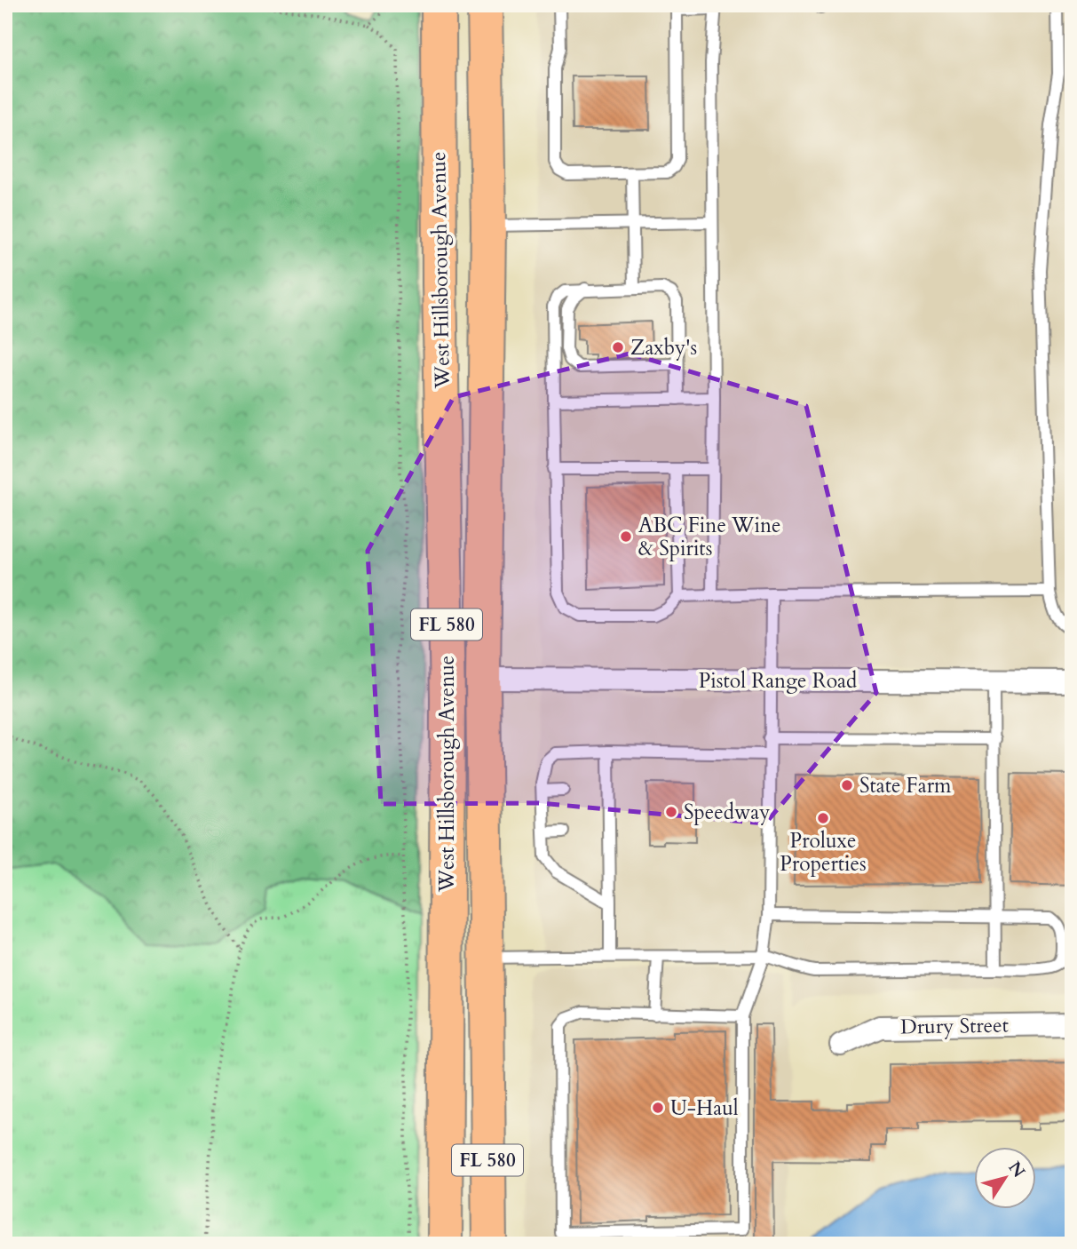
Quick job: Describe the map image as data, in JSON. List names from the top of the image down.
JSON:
{
  "streets": {
    "main road": ["West Hillsborough Avenue", "FL 580"],
    "street": ["Pistol Range Road", "Drury Street"]
  },
  "crossings": [
    ["West Hillsborough Avenue", "Pistol Range Road"]
  ],
  "places": [
    "Zaxby's",
    "ABC Fine Wine & Spirits",
    "State Farm",
    "Speedway",
    "Proluxe Properties",
    "U-Haul"
  ],
  "north": "top right"
}
